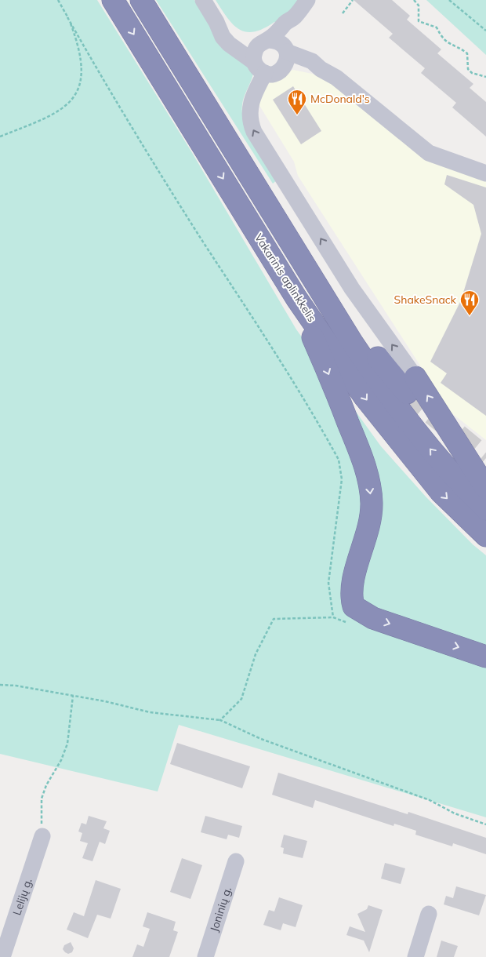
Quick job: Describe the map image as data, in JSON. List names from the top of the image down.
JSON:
{
  "streets": {
    "highway": ["Vakarinis aplinkkelis"],
    "street": ["Lelijų g.", "Joninių g."]
  },
  "places": {
    "restaurant": ["McDonald's", "ShakeSnack"]
  }
}
